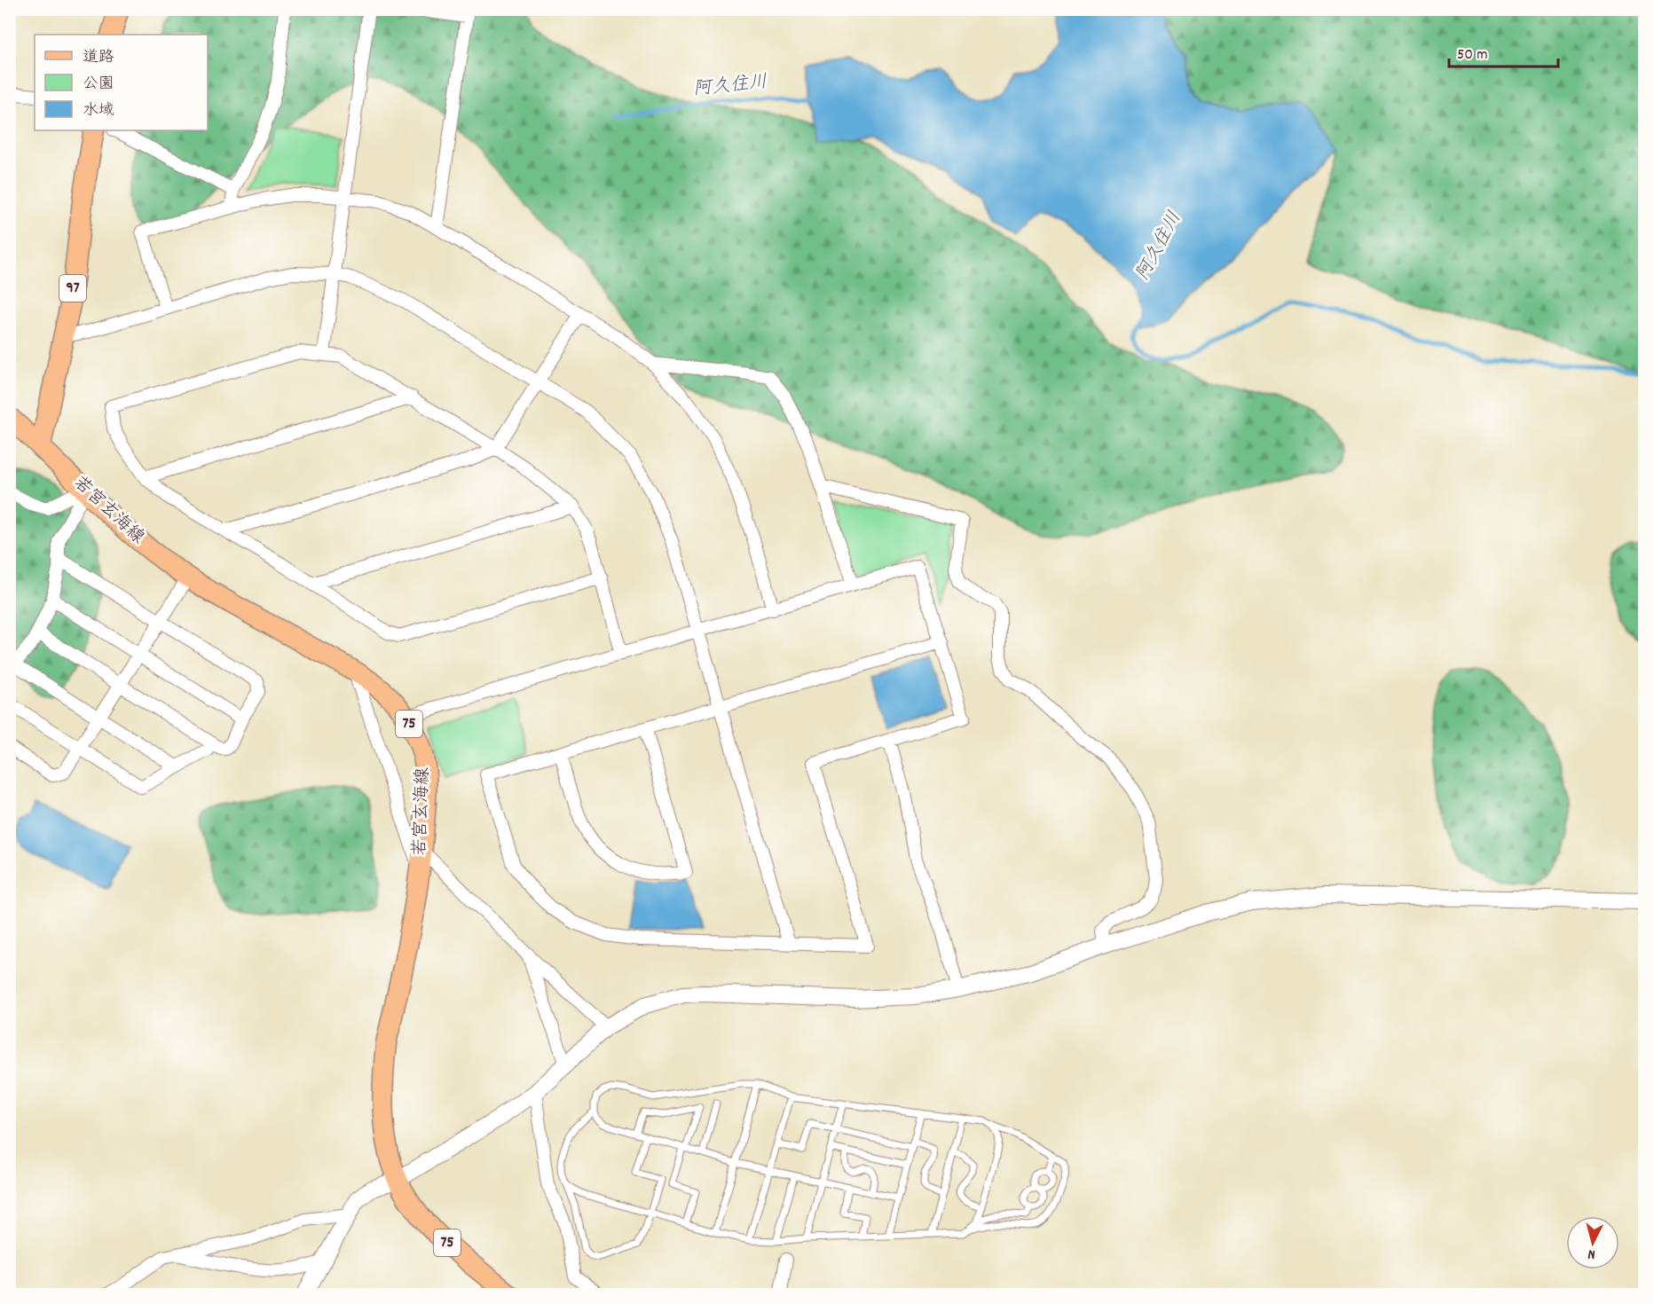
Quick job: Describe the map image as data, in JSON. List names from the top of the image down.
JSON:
{
  "streets": {
    "main road": ["97", "若宮玄海線", "75"]
  },
  "crossings": [
    ["97", "若宮玄海線"]
  ],
  "water": ["阿久住川"],
  "legend": ["道路", "公園", "水域"],
  "scale_bar": "50 m",
  "north": "bottom"
}
